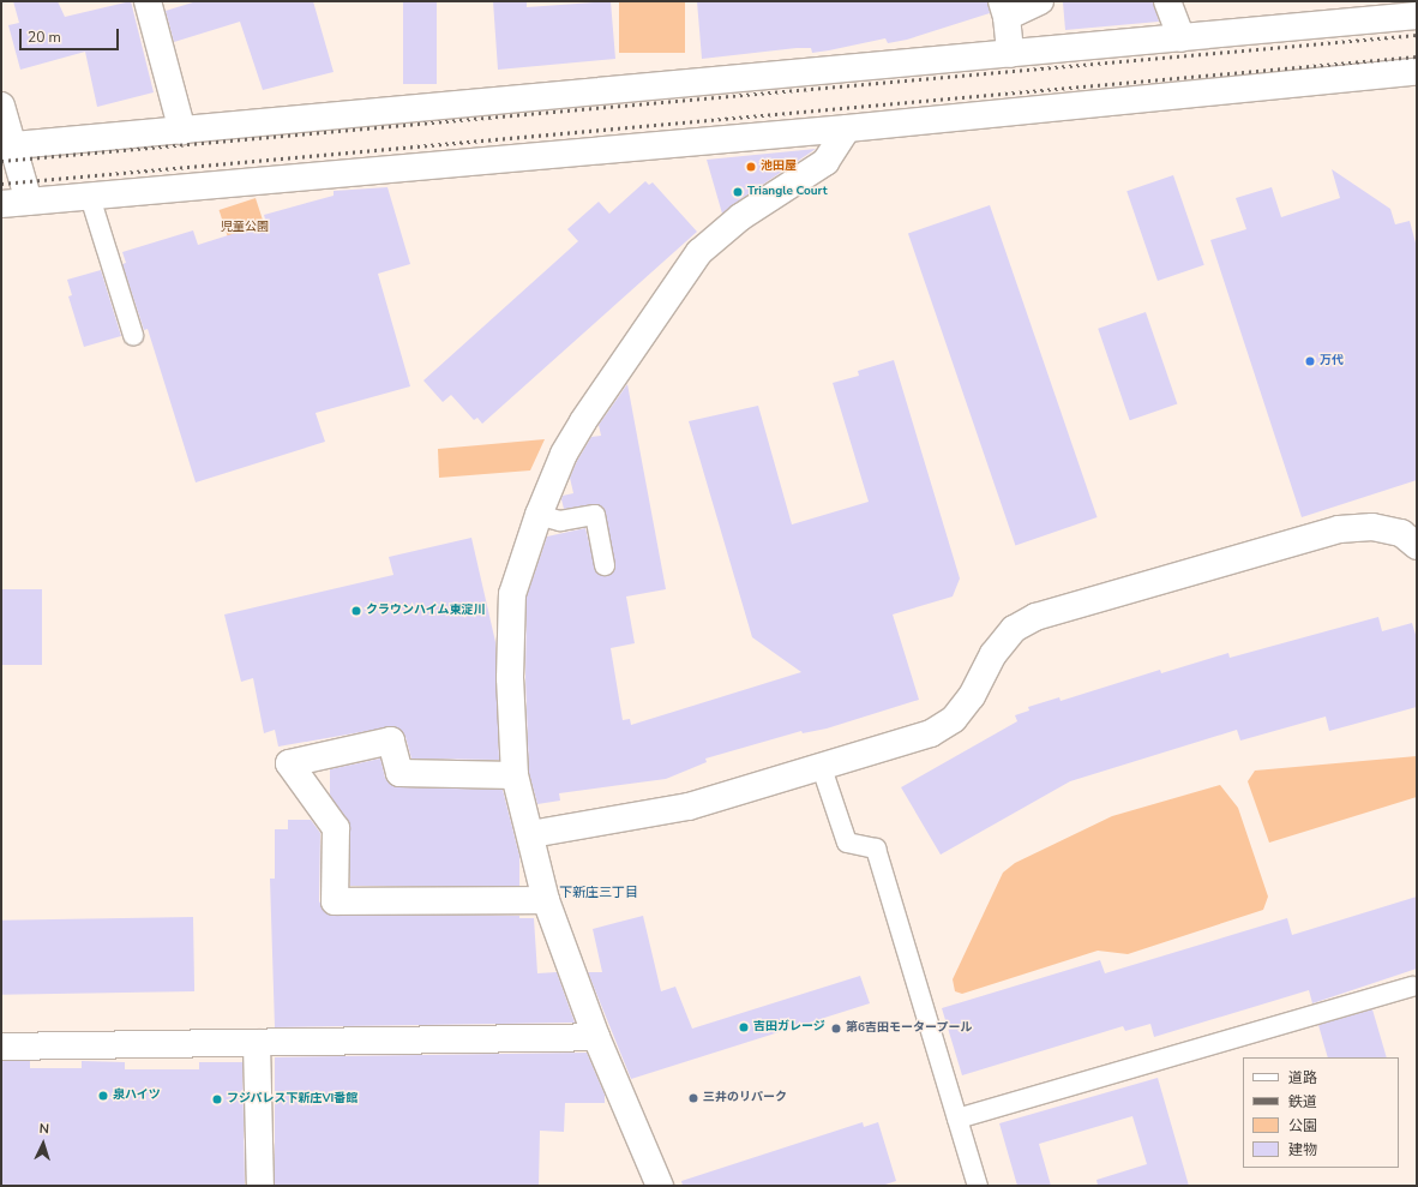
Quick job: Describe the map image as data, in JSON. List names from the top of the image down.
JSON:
{
  "districts": ["下新庄三丁目"],
  "parks": ["児童公園"],
  "places": [
    "池田屋",
    "Triangle Court",
    "万代",
    "クラウンハイム東淀川",
    "吉田ガレージ",
    "第6吉田モータープール",
    "泉ハイツ",
    "三井のリパーク",
    "フジパレス下新庄VI番館"
  ],
  "legend": [
    "道路",
    "鉄道",
    "公園",
    "建物"
  ],
  "scale_bar": "20 m",
  "north": "top"
}
